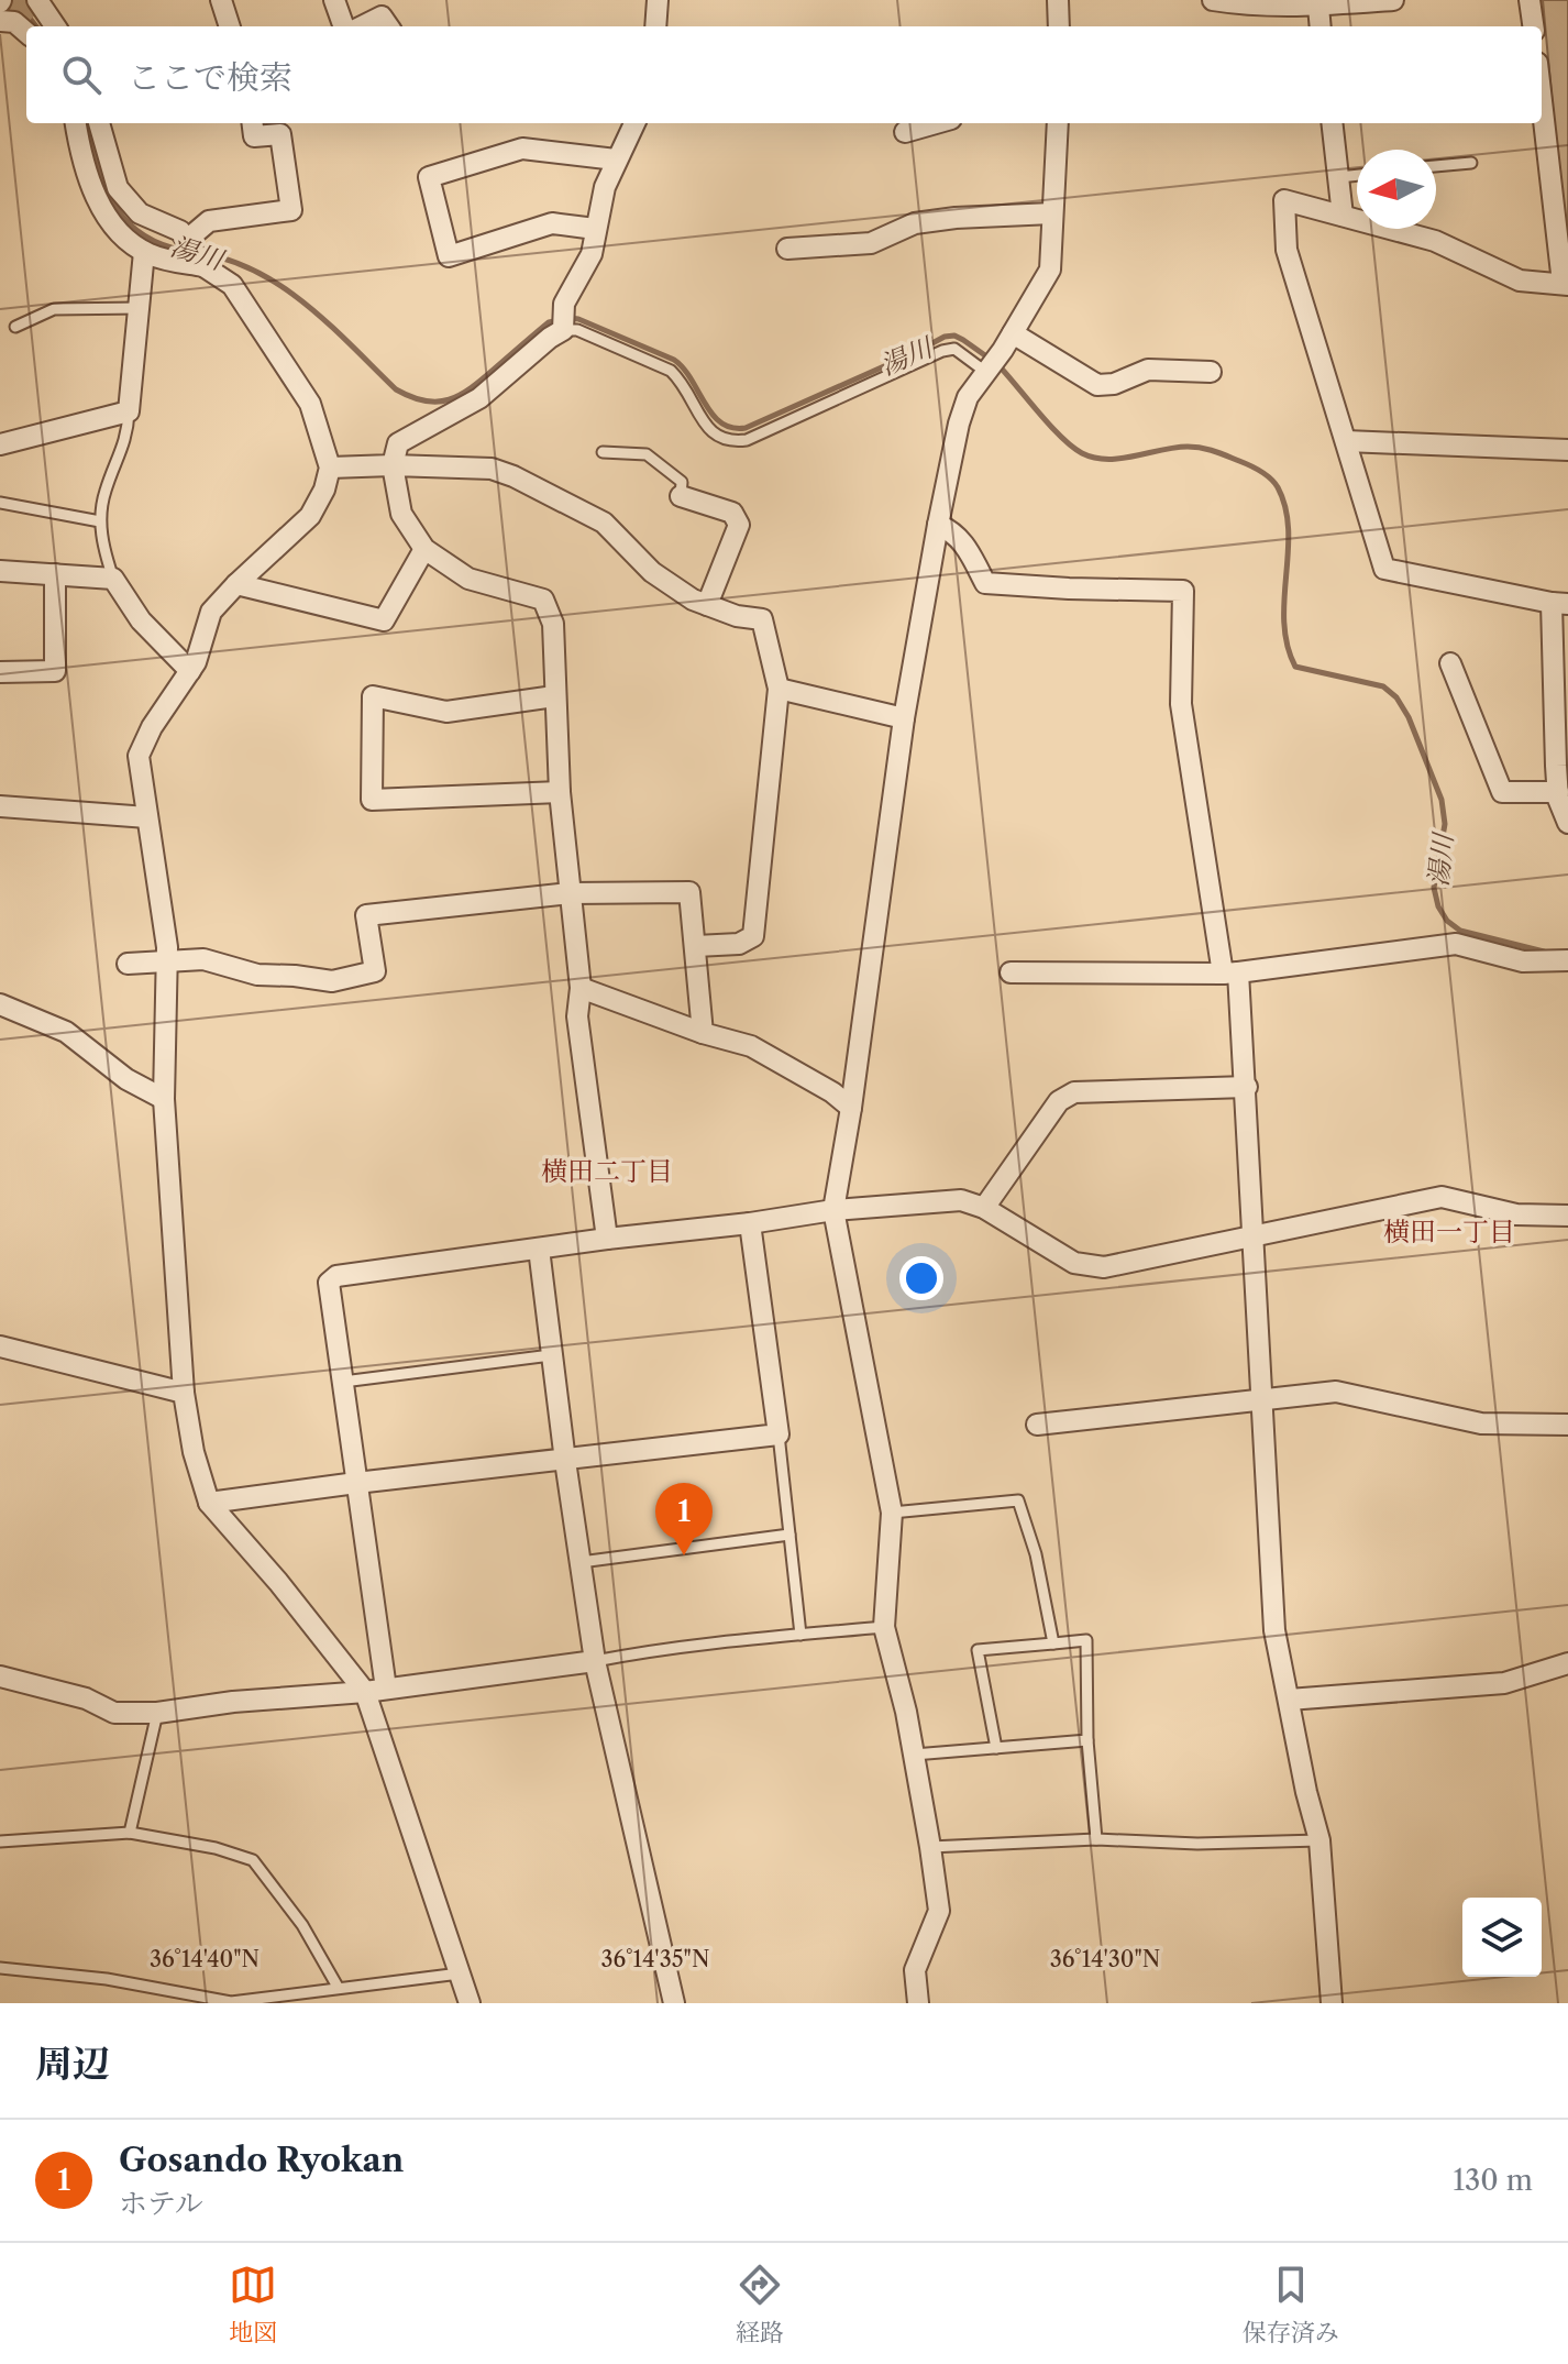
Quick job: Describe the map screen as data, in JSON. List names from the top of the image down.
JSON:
{
  "districts": ["横田二丁目", "横田一丁目"],
  "water": ["湯川"],
  "north": "left",
  "page": {
    "search": "ここで検索",
    "pins": "1",
    "heading": "周辺",
    "list": [
      {
        "mark": "1",
        "name": "Gosando Ryokan",
        "note": "ホテル",
        "value": "130 m"
      }
    ],
    "nav": ["地図", "経路", "保存済み"]
  },
  "coordinates": ["36°14'40\"N", "36°14'35\"N", "36°14'30\"N"]
}
